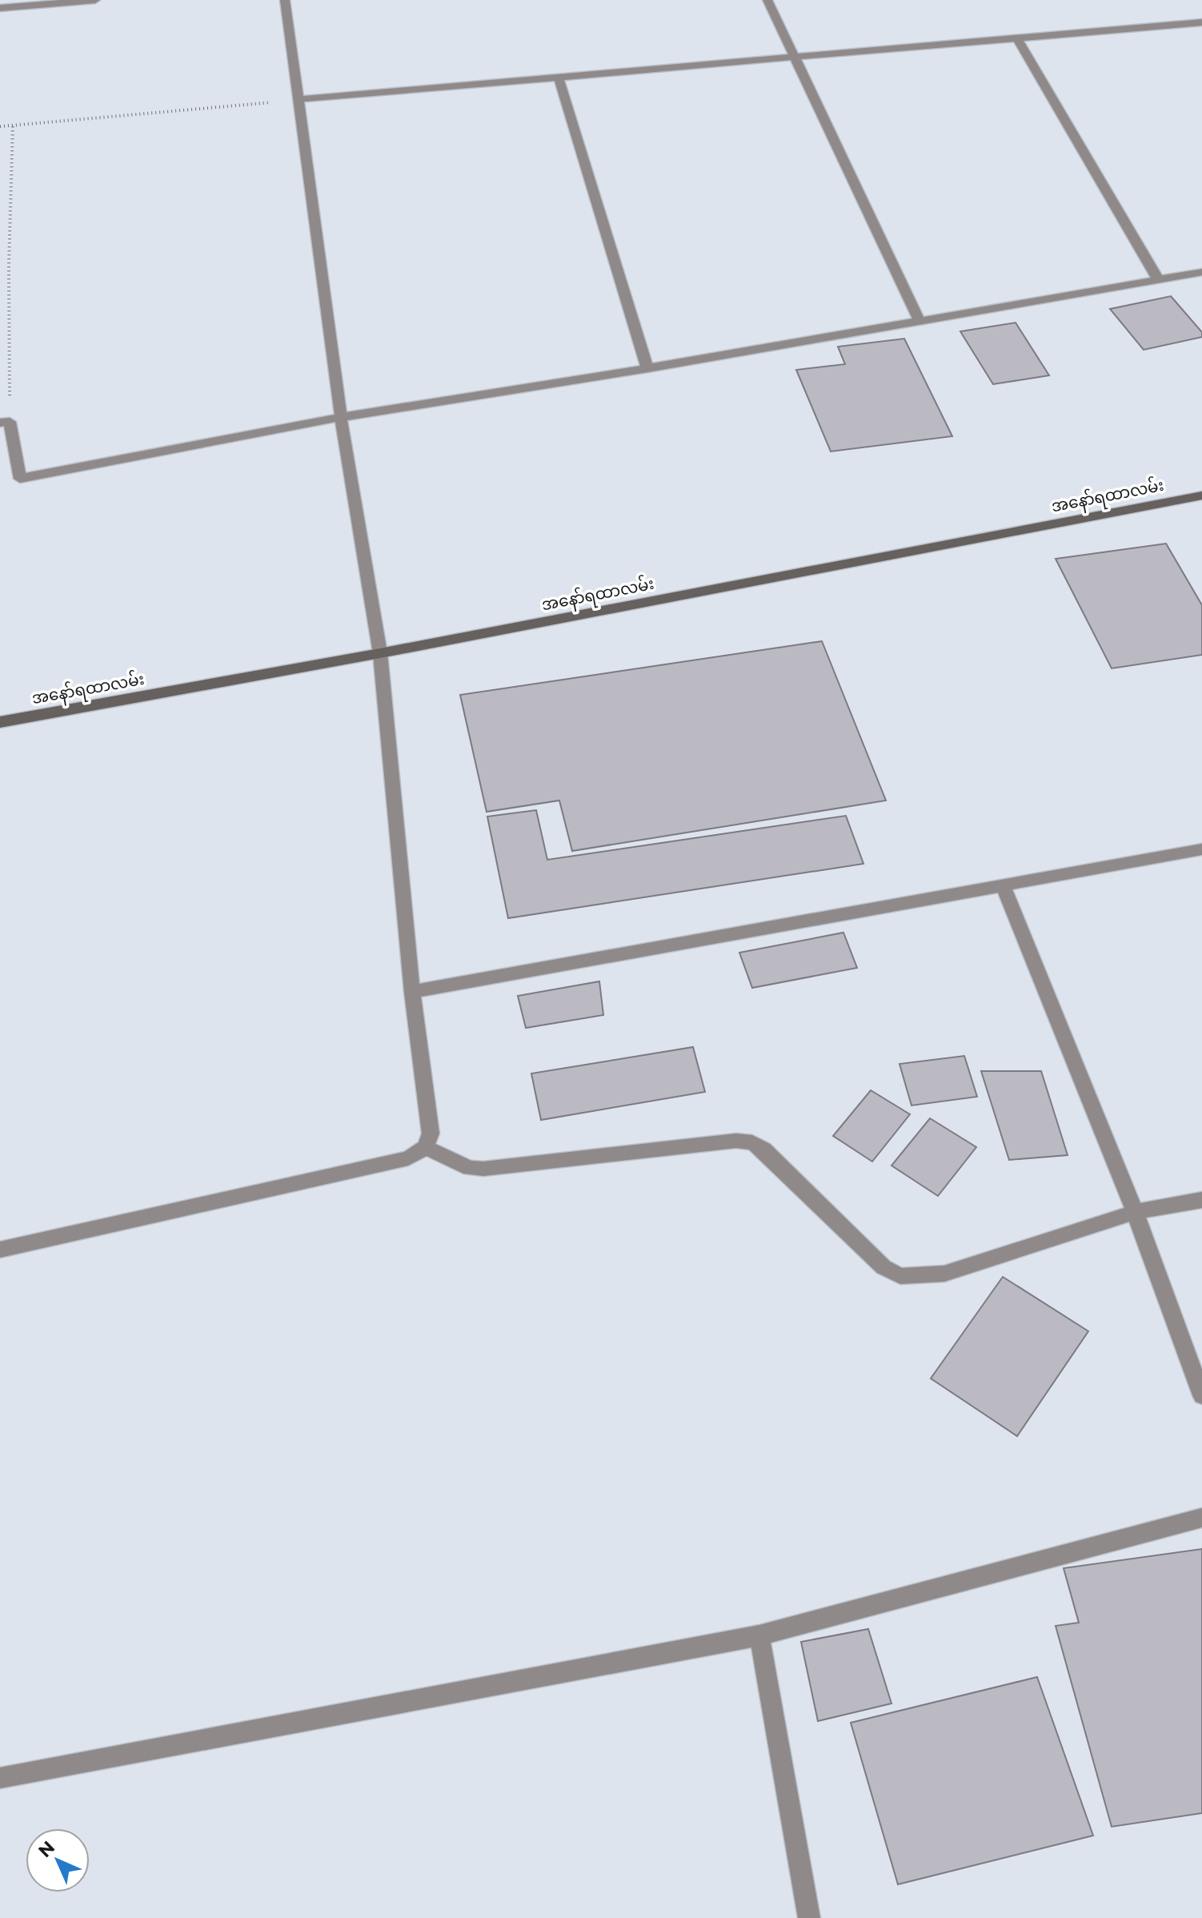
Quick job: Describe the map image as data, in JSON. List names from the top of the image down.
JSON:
{
  "streets": {
    "main road": ["အနော်ရထာလမ်း"]
  },
  "north": "top left"
}
